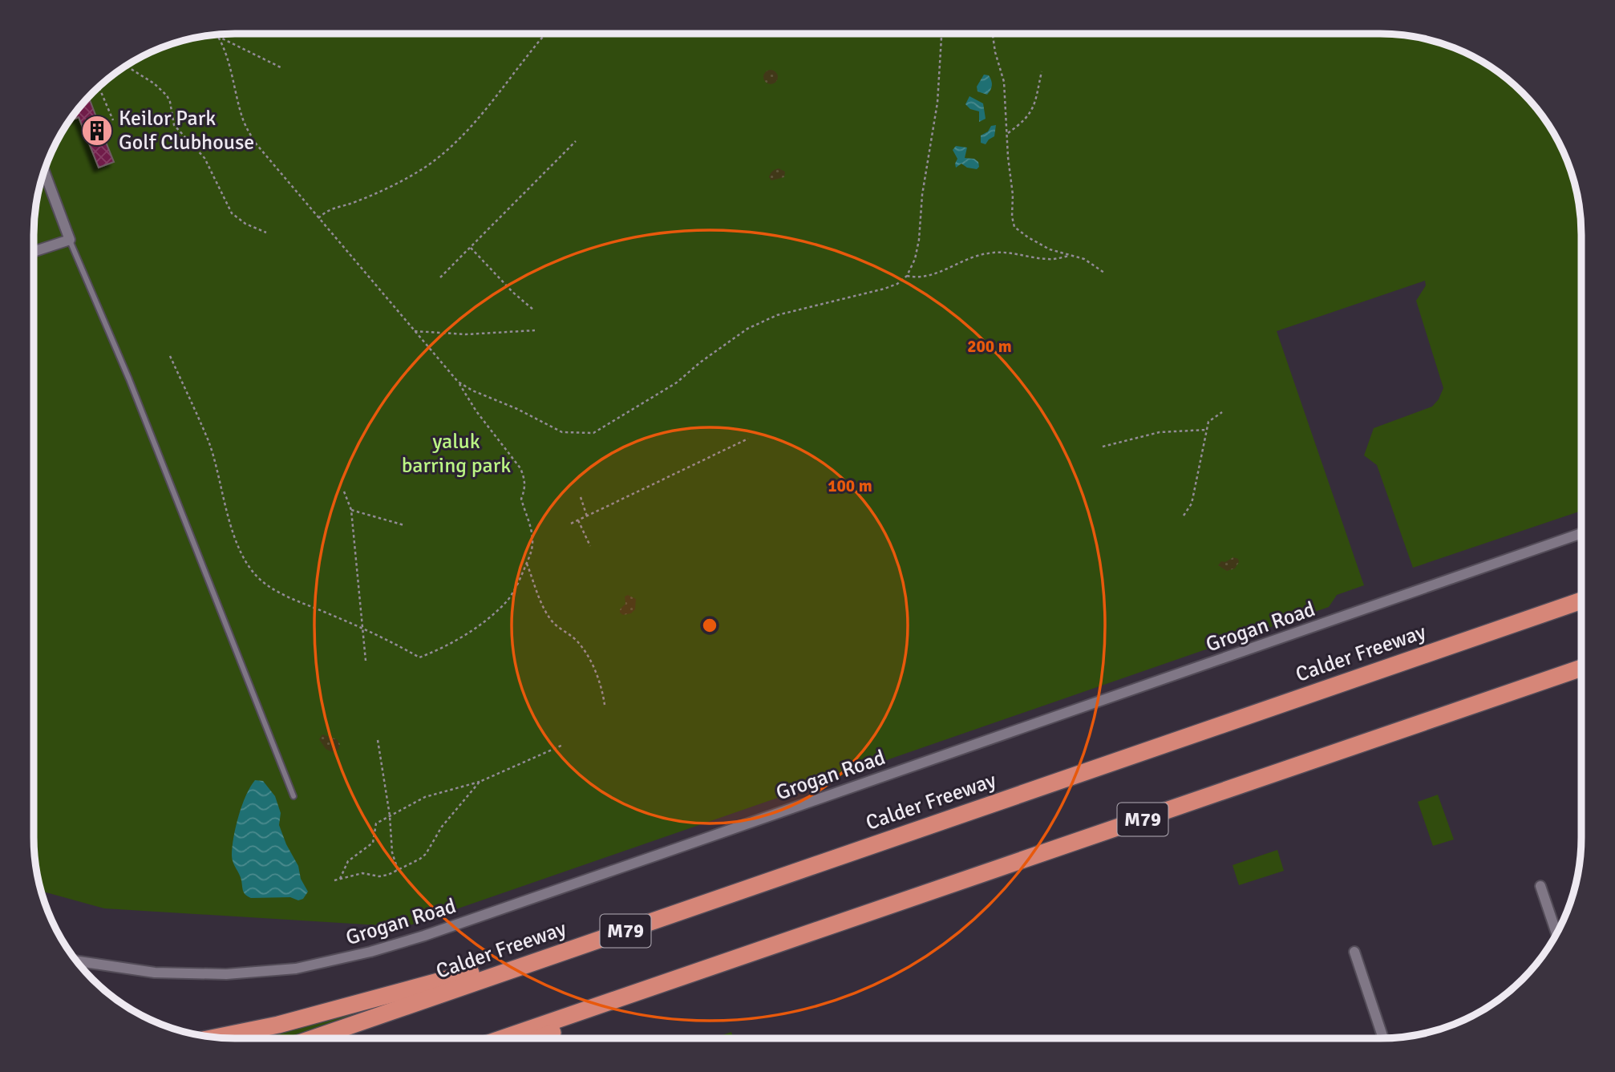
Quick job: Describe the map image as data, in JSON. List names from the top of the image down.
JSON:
{
  "streets": {
    "highway": ["Calder Freeway", "M79"],
    "street": ["Grogan Road"]
  },
  "parks": ["yaluk barring park"],
  "places": {
    "building": ["Keilor Park Golf Clubhouse"]
  },
  "rings": ["200 m", "100 m"]
}
